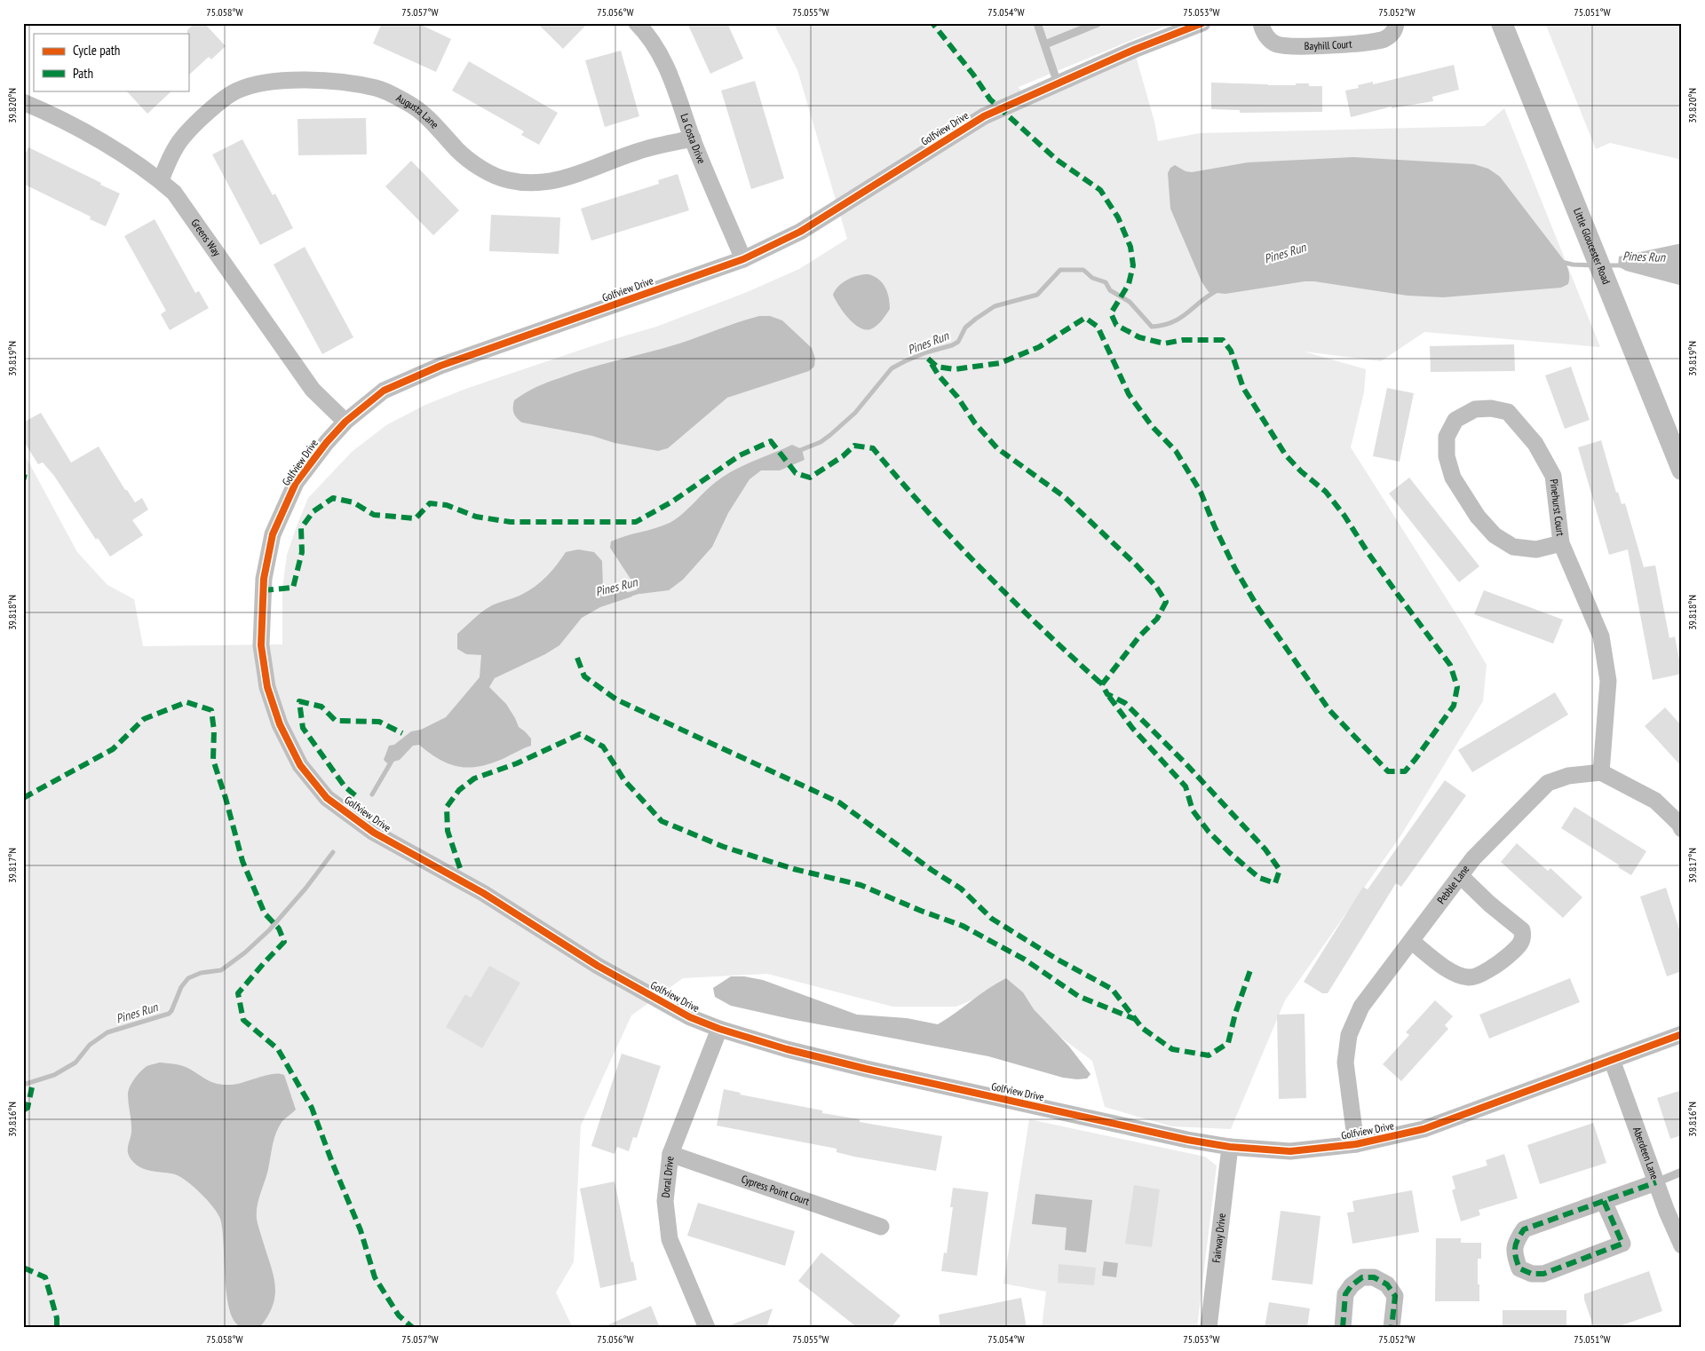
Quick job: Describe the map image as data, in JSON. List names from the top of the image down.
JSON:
{
  "streets": {
    "street": [
      "Bayhill Court",
      "Augusta Lane",
      "Golfview Drive",
      "La Costa Drive",
      "Greens Way",
      "Little Gloucester Road",
      "Pinehurst Court",
      "Pebble Lane",
      "Aberdeen Lane",
      "Doral Drive",
      "Cypress Point Court",
      "Fairway Drive"
    ]
  },
  "crossings": [
    ["Augusta Lane", "La Costa Drive"],
    ["Augusta Lane", "Greens Way"],
    ["Golfview Drive", "La Costa Drive"],
    ["Golfview Drive", "Greens Way"],
    ["Golfview Drive", "Pebble Lane"],
    ["Golfview Drive", "Aberdeen Lane"],
    ["Golfview Drive", "Doral Drive"],
    ["Golfview Drive", "Fairway Drive"],
    ["Pinehurst Court", "Pebble Lane"],
    ["Doral Drive", "Cypress Point Court"]
  ],
  "water": ["Pines Run"],
  "legend": ["Cycle path", "Path"],
  "coordinates": [
    "75.058°W",
    "75.057°W",
    "75.056°W",
    "75.055°W",
    "75.054°W",
    "75.053°W",
    "75.052°W",
    "75.051°W",
    "39.820°N",
    "39.819°N",
    "39.818°N",
    "39.817°N",
    "39.816°N"
  ]
}
